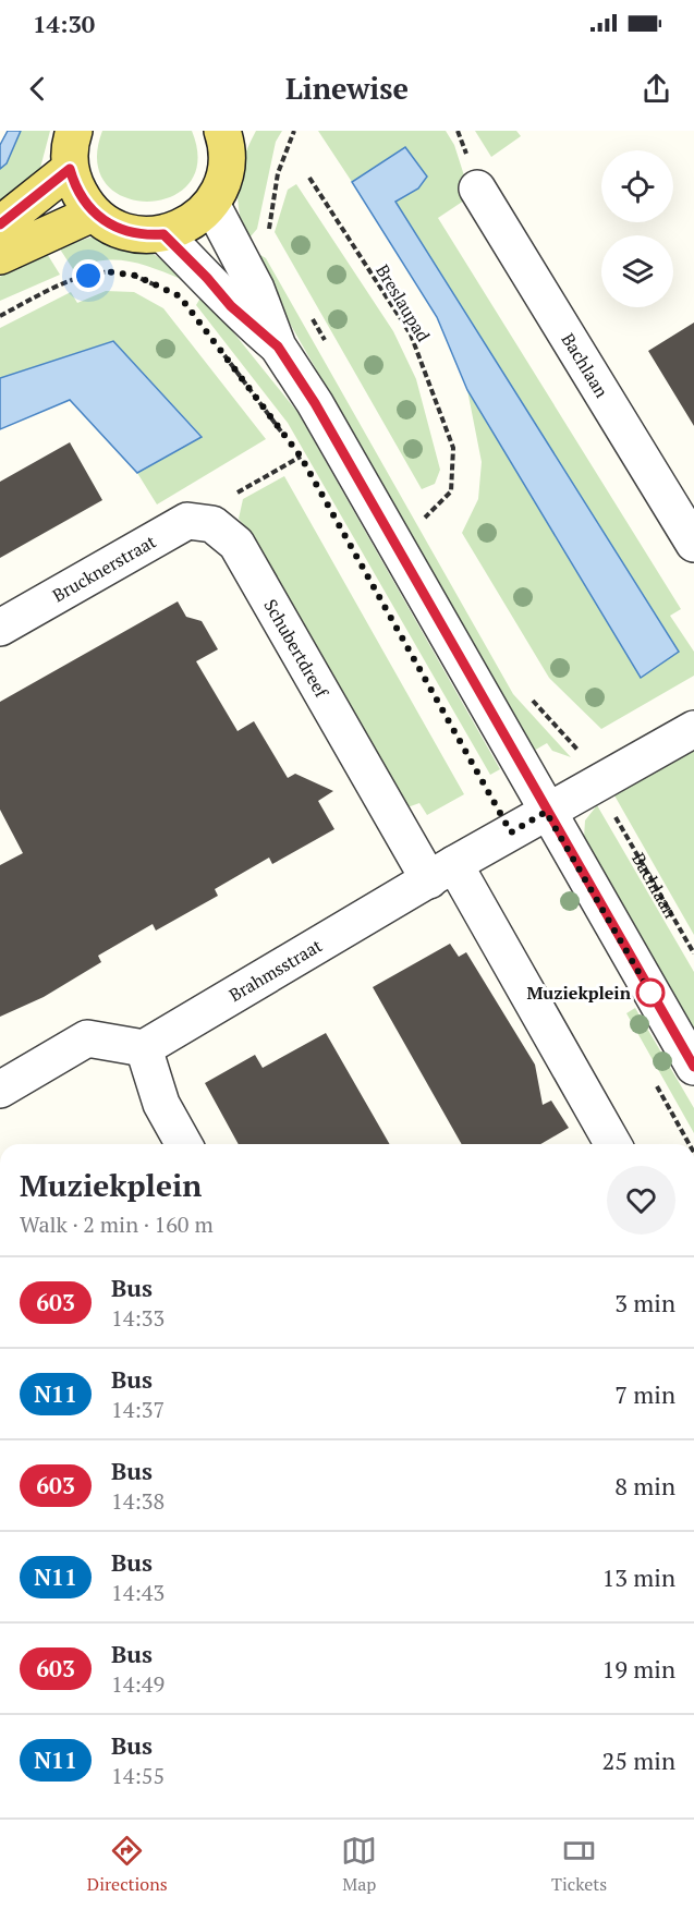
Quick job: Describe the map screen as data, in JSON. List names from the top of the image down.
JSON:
{
  "streets": {
    "street": [
      "Bachlaan",
      "Brucknerstraat",
      "Schubertdreef",
      "Brahmsstraat"
    ],
    "path": ["Breslaupad"]
  },
  "crossings": [
    ["Brucknerstraat", "Schubertdreef"],
    ["Schubertdreef", "Brahmsstraat"]
  ],
  "places": ["Muziekplein"],
  "lines": ["bus line 603"],
  "page": {
    "status": "14:30",
    "header": "Linewise",
    "heading": ["Muziekplein", "Walk · 2 min · 160 m"],
    "list": [
      {
        "mark": "603",
        "name": "Bus",
        "note": "14:33",
        "value": "3 min"
      },
      {
        "mark": "N11",
        "name": "Bus",
        "note": "14:37",
        "value": "7 min"
      },
      {
        "mark": "603",
        "name": "Bus",
        "note": "14:38",
        "value": "8 min"
      },
      {
        "mark": "N11",
        "name": "Bus",
        "note": "14:43",
        "value": "13 min"
      },
      {
        "mark": "603",
        "name": "Bus",
        "note": "14:49",
        "value": "19 min"
      },
      {
        "mark": "N11",
        "name": "Bus",
        "note": "14:55",
        "value": "25 min"
      }
    ],
    "tabs": ["Directions", "Map", "Tickets"]
  }
}
